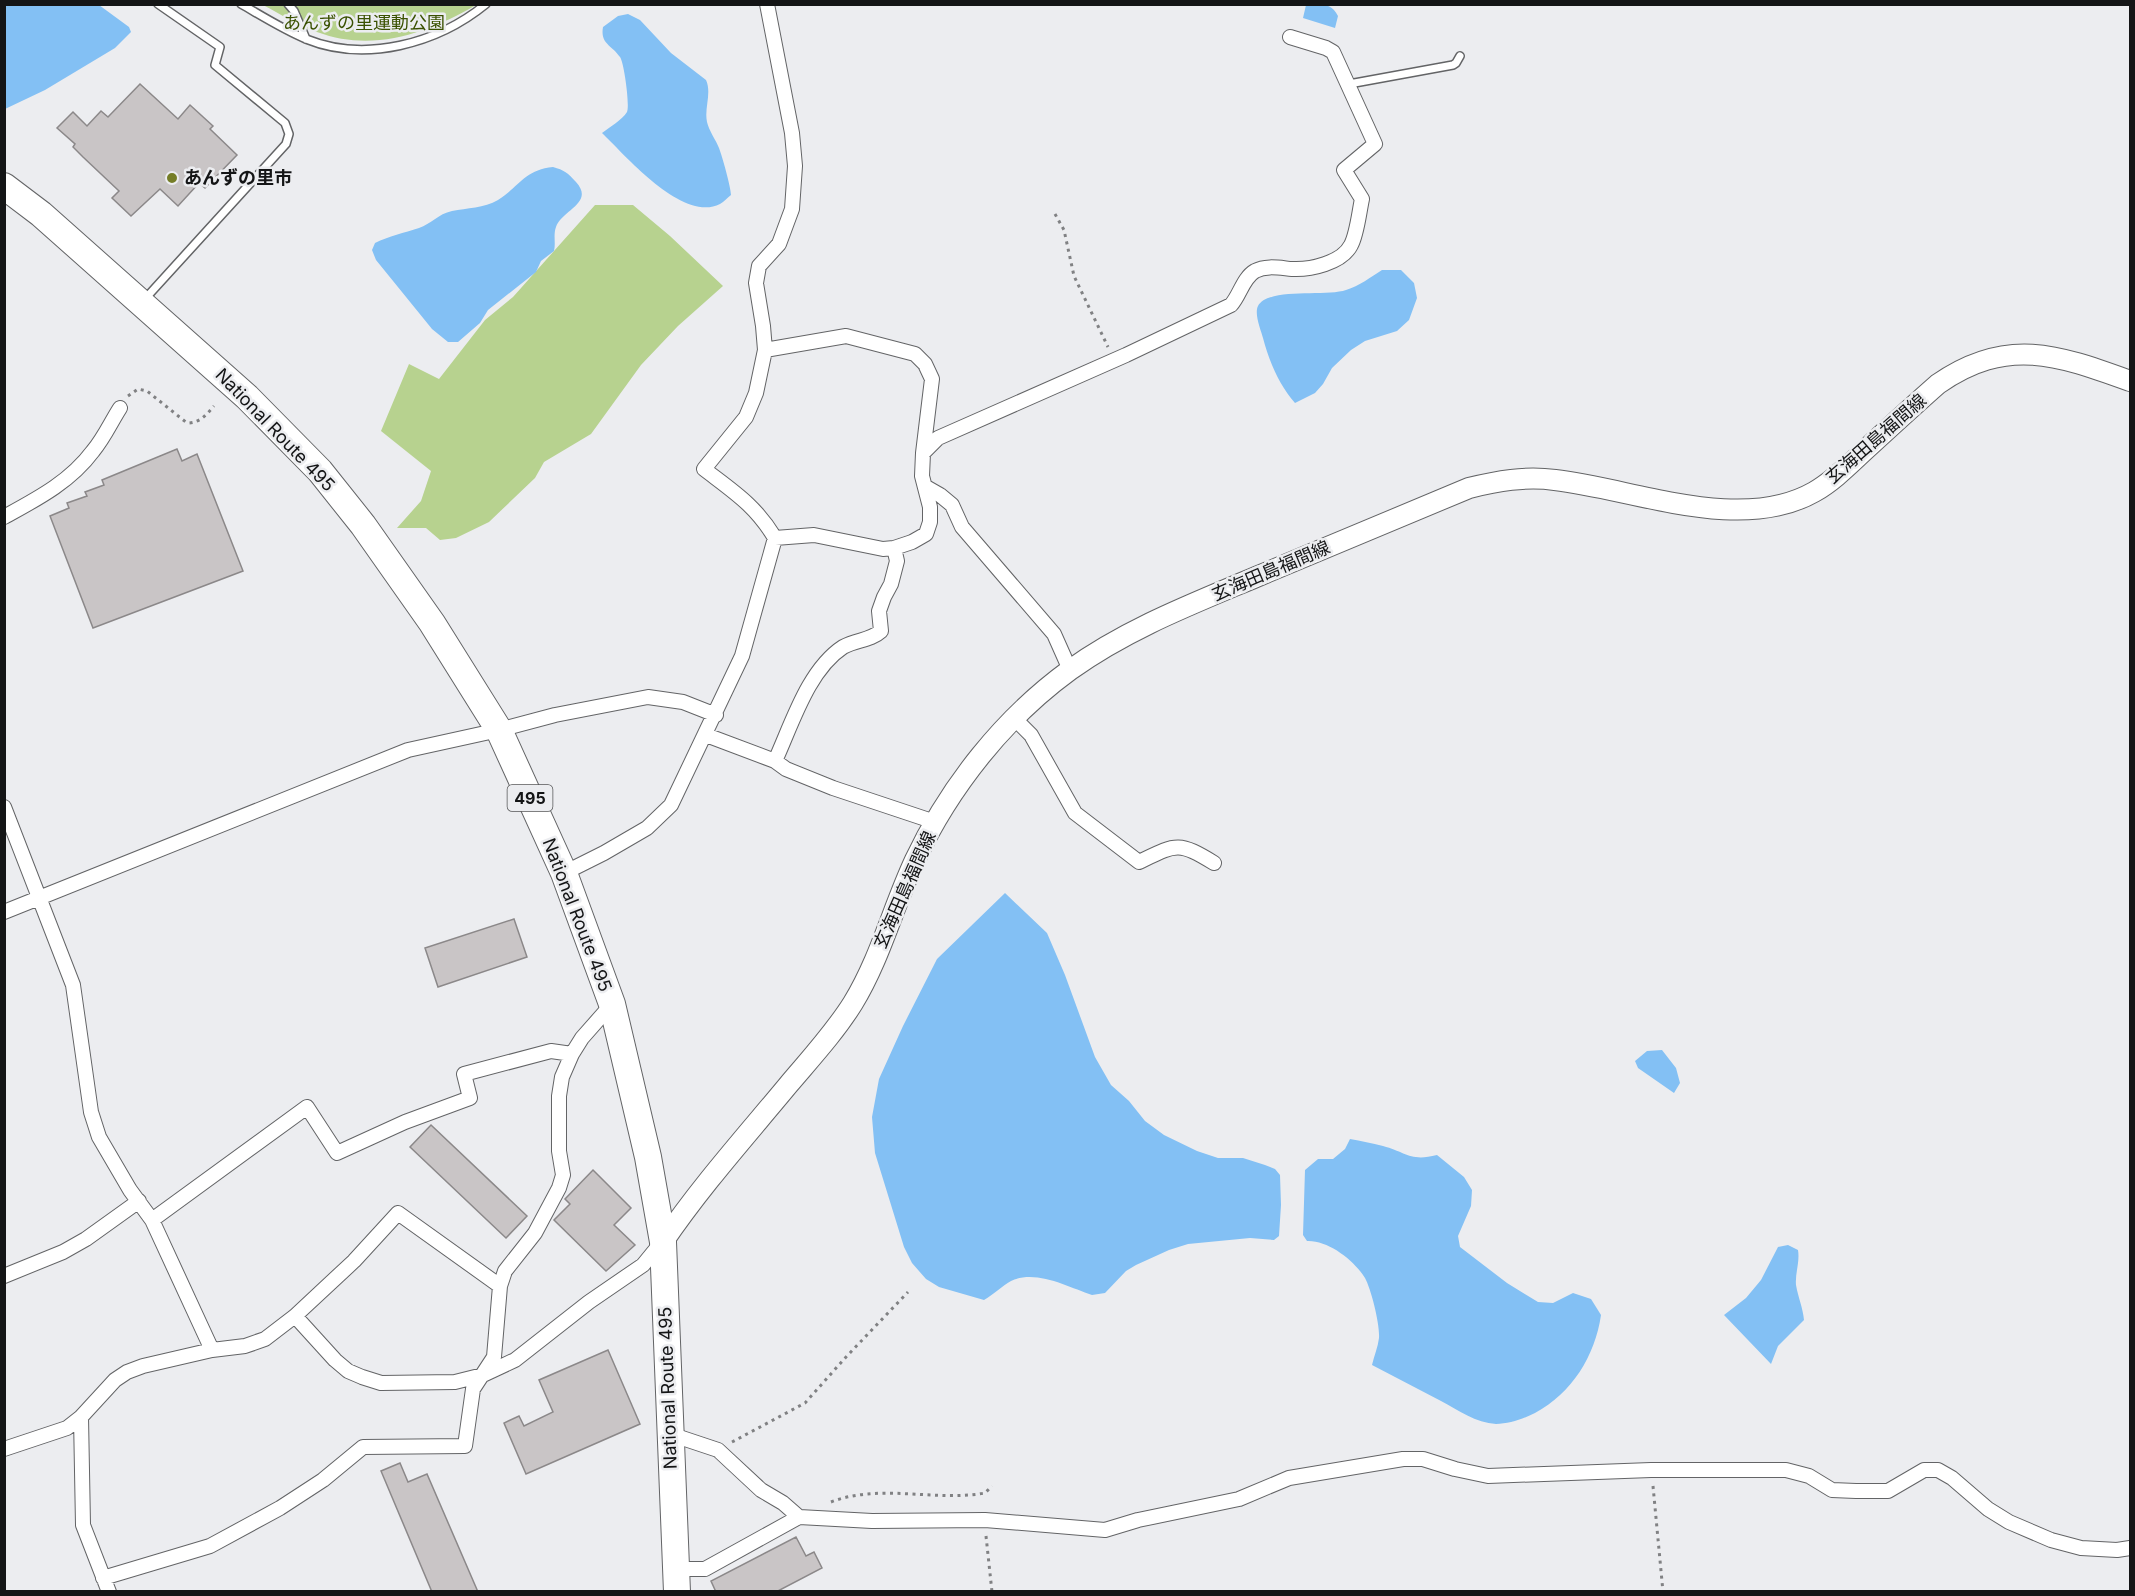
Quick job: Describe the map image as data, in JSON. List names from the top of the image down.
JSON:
{
  "streets": {
    "highway": ["National Route 495", "495"],
    "main road": ["玄海田島福間線"]
  },
  "crossings": [
    ["National Route 495", "玄海田島福間線"]
  ],
  "parks": ["あんずの里運動公園"],
  "places": ["あんずの里市"]
}
